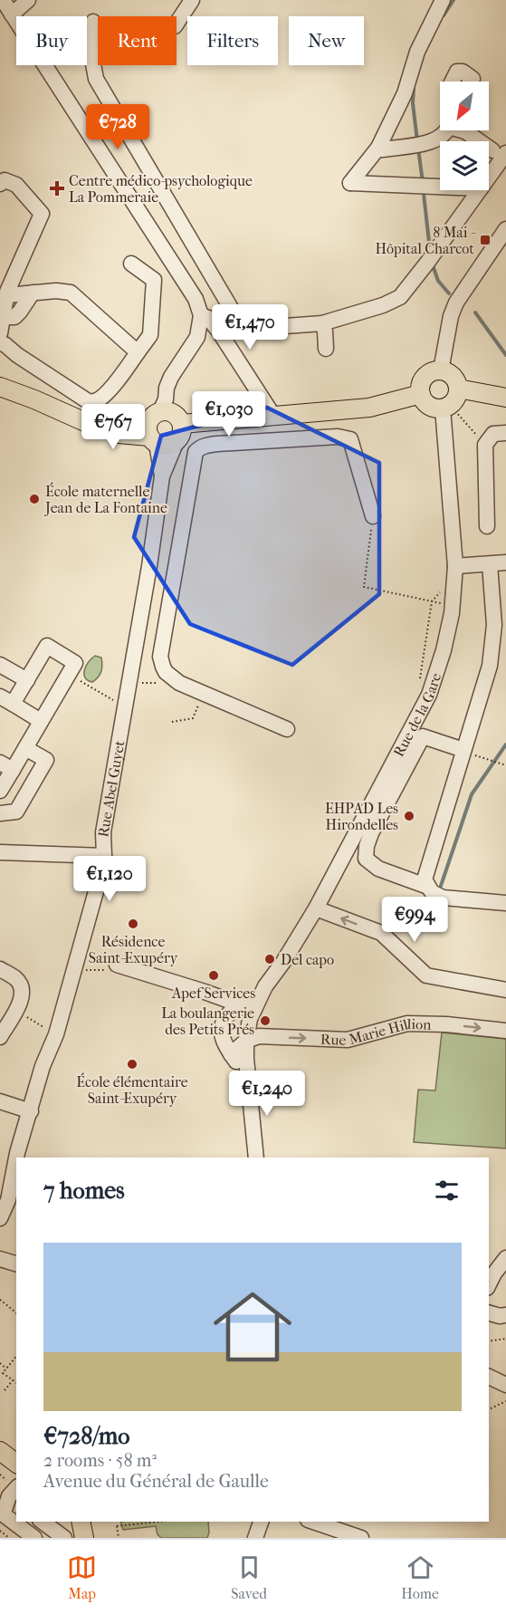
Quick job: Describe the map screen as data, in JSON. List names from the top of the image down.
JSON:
{
  "streets": {
    "street": ["Rue de la Gare", "Rue Abel Guyet", "Rue Marie Hillion"]
  },
  "crossings": [
    ["Rue de la Gare", "Rue Marie Hillion"]
  ],
  "places": {
    "health": ["Centre médico-psychologique La Pommeraie"],
    "transit": ["8 Mai - Hôpital Charcot"],
    "other": [
      "École maternelle Jean de La Fontaine",
      "EHPAD Les Hirondelles",
      "Résidence Saint-Exupéry",
      "Del capo",
      "Apef Services",
      "La boulangerie des Petits Prés",
      "École élémentaire Saint-Exupéry"
    ]
  },
  "north": "bottom left",
  "page": {
    "chip": [
      "Buy",
      "Rent",
      "Filters",
      "New"
    ],
    "price": [
      "€728",
      "€1,470",
      "€1,030",
      "€767",
      "€1,120",
      "€994",
      "€1,240"
    ],
    "heading": "7 homes",
    "list": [
      {
        "name": "€728/mo",
        "note": "2 rooms · 58 m² · Avenue du Général de Gaulle"
      }
    ],
    "tabs": ["Map", "Saved", "Home"]
  }
}
